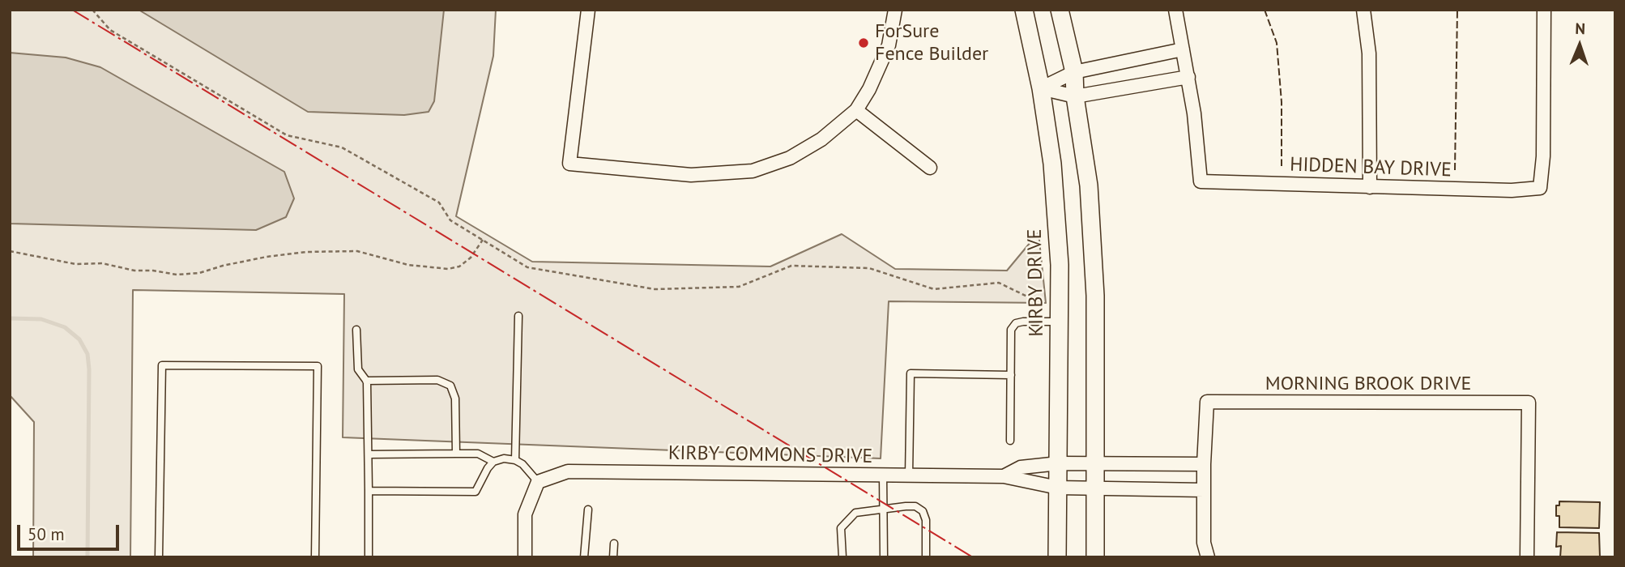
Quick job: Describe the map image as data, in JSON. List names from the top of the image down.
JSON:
{
  "streets": {
    "main road": ["KIRBY DRIVE"],
    "street": ["HIDDEN BAY DRIVE", "MORNING BROOK DRIVE", "KIRBY COMMONS DRIVE"]
  },
  "crossings": [
    ["KIRBY DRIVE", "KIRBY COMMONS DRIVE"],
    ["MORNING BROOK DRIVE", "KIRBY COMMONS DRIVE"]
  ],
  "places": ["ForSure Fence Builder"],
  "scale_bar": "50 m",
  "north": "top"
}
